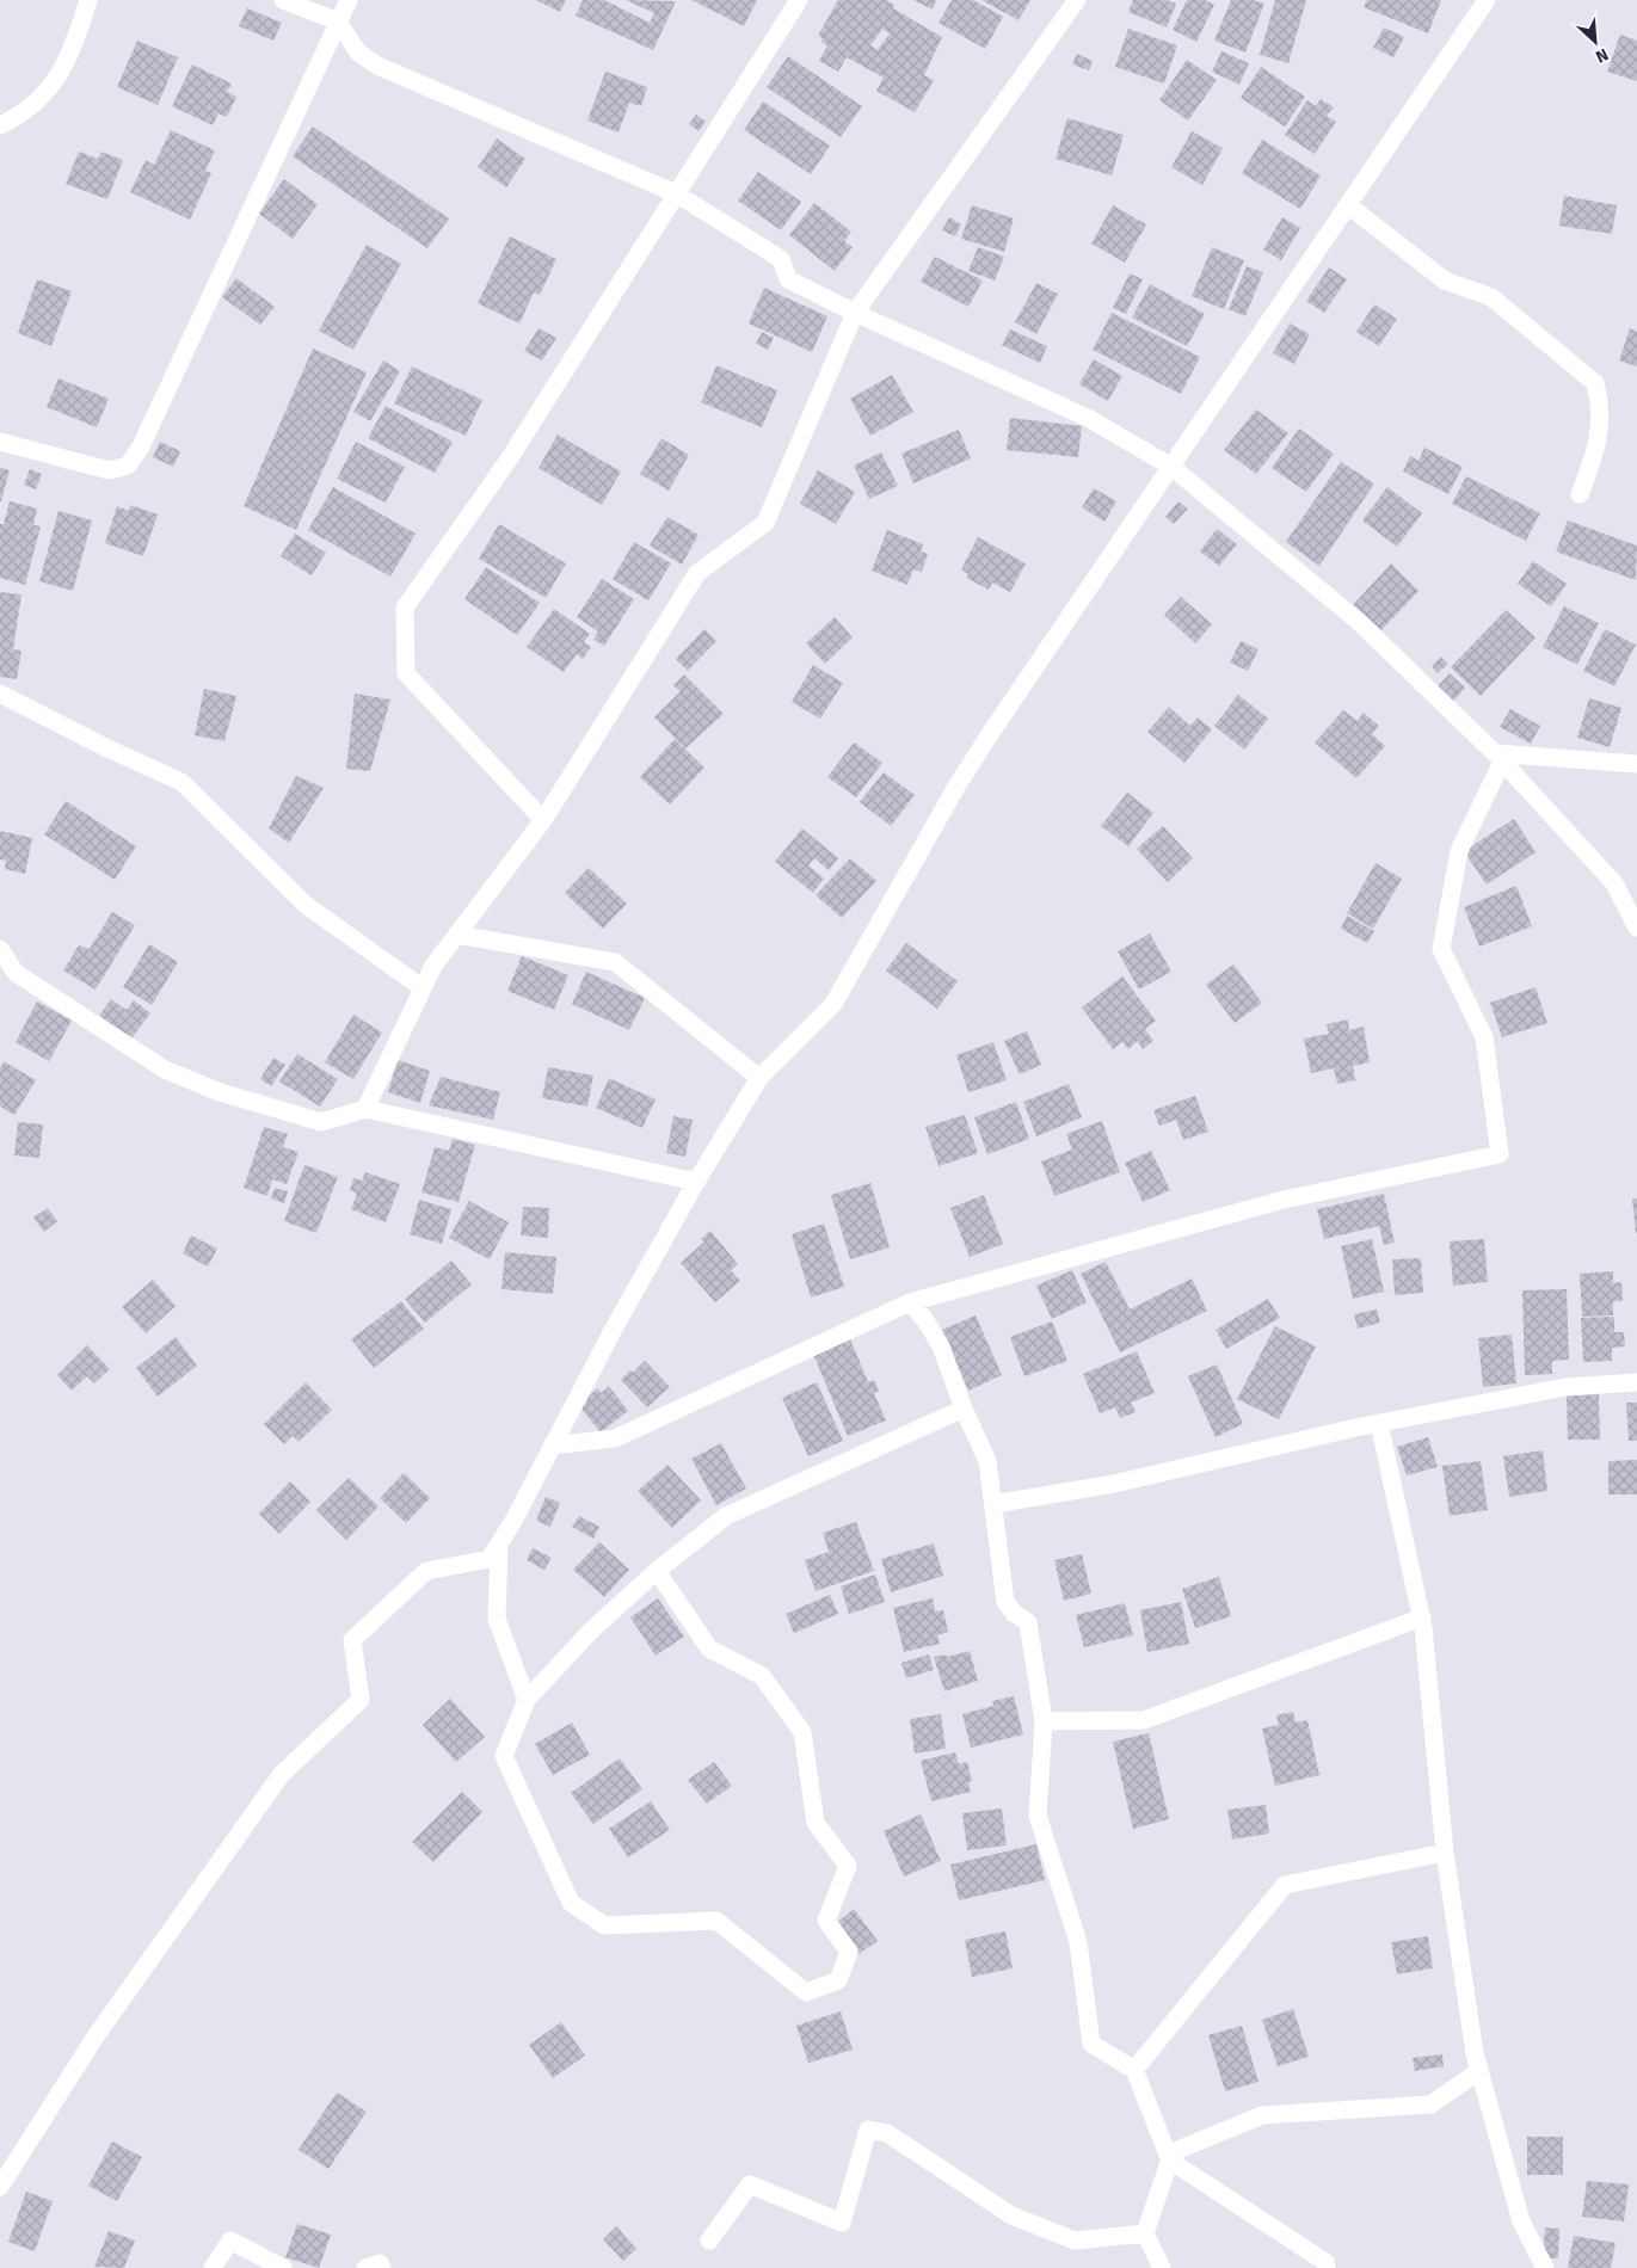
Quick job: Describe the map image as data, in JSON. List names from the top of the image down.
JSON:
{
  "north": "bottom right"
}
